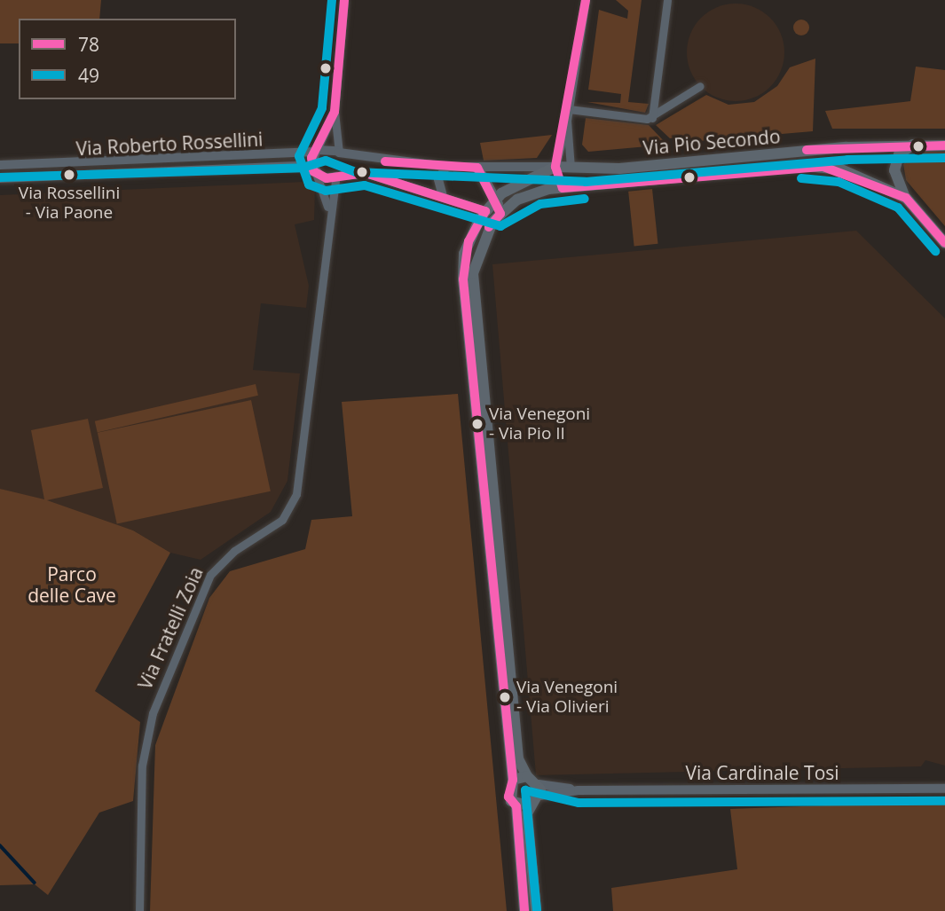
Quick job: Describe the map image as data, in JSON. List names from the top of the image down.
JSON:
{
  "streets": {
    "main road": ["Via Pio Secondo"],
    "street": ["Via Roberto Rossellini", "Via Fratelli Zoia", "Via Cardinale Tosi"]
  },
  "crossings": [
    ["Via Pio Secondo", "Via Roberto Rossellini"],
    ["Via Pio Secondo", "Via Cardinale Tosi"],
    ["Via Roberto Rossellini", "Via Fratelli Zoia"]
  ],
  "parks": ["Parco delle Cave"],
  "places": ["Via Rossellini - Via Paone", "Via Venegoni - Via Pio II", "Via Venegoni - Via Olivieri"],
  "lines": ["transit line 78", "transit line 49"],
  "legend": ["78", "49"]
}
